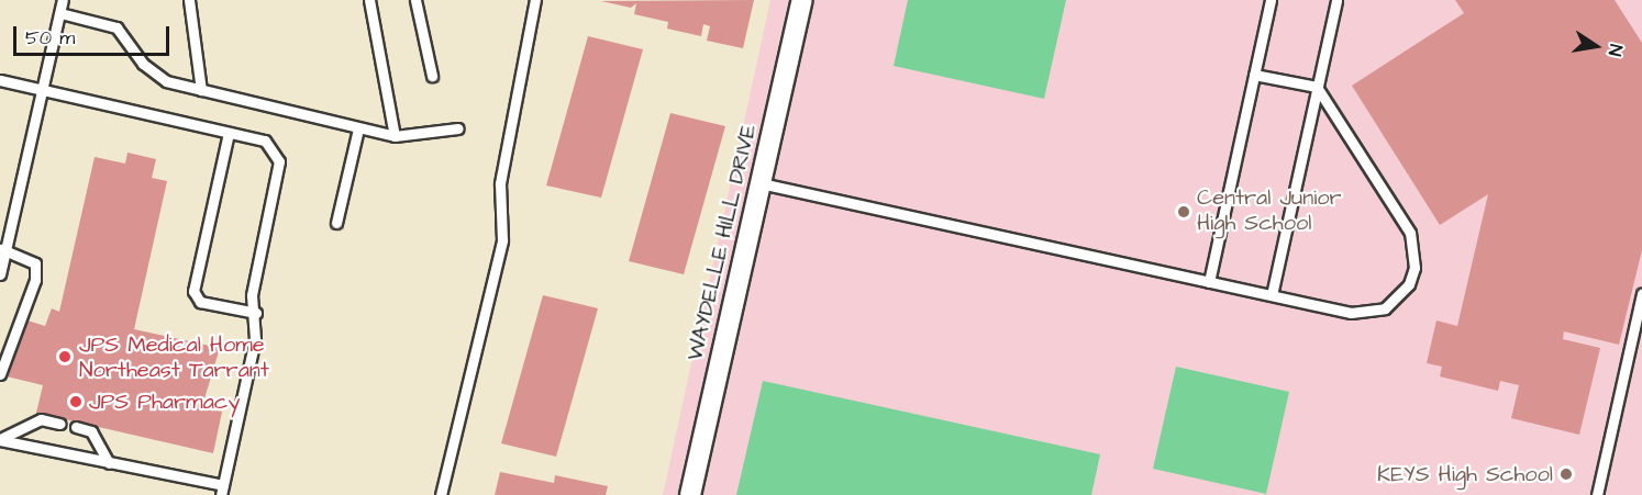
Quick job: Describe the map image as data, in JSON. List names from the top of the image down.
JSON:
{
  "streets": {
    "street": ["WAYDELLE HILL DRIVE"]
  },
  "places": [
    "Central Junior High School",
    "JPS Medical Home Northeast Tarrant",
    "JPS Pharmacy",
    "KEYS High School"
  ],
  "scale_bar": "50 m",
  "north": "right"
}
